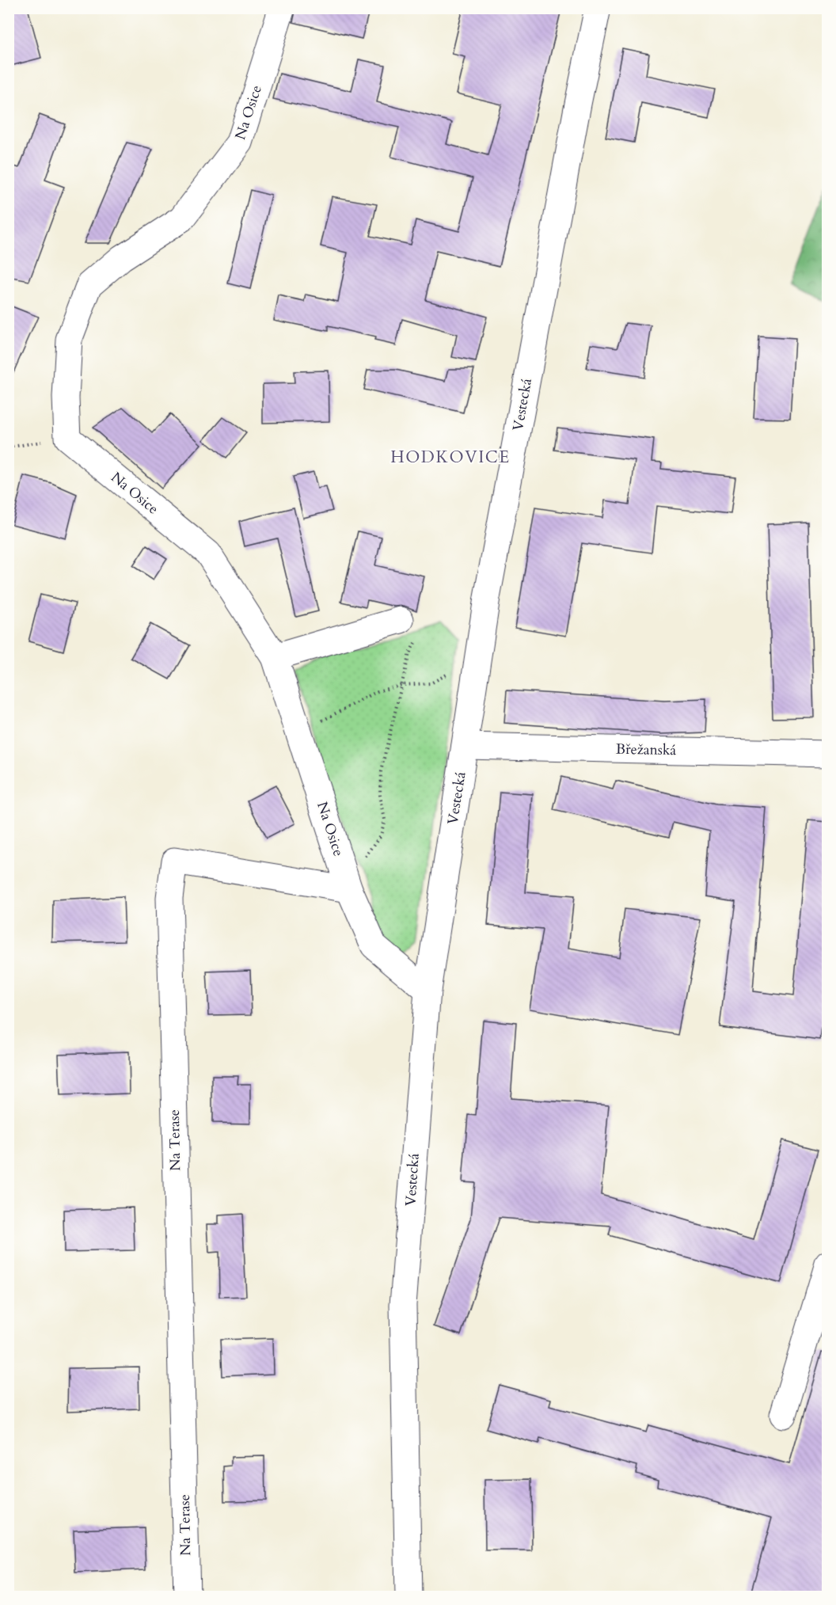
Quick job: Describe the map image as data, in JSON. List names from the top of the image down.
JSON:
{
  "streets": {
    "street": [
      "Na Osice",
      "Vestecká",
      "Břežanská",
      "Na Terase"
    ]
  },
  "crossings": [
    ["Na Osice", "Vestecká"],
    ["Na Osice", "Na Terase"],
    ["Vestecká", "Břežanská"]
  ],
  "districts": ["HODKOVICE"]
}
